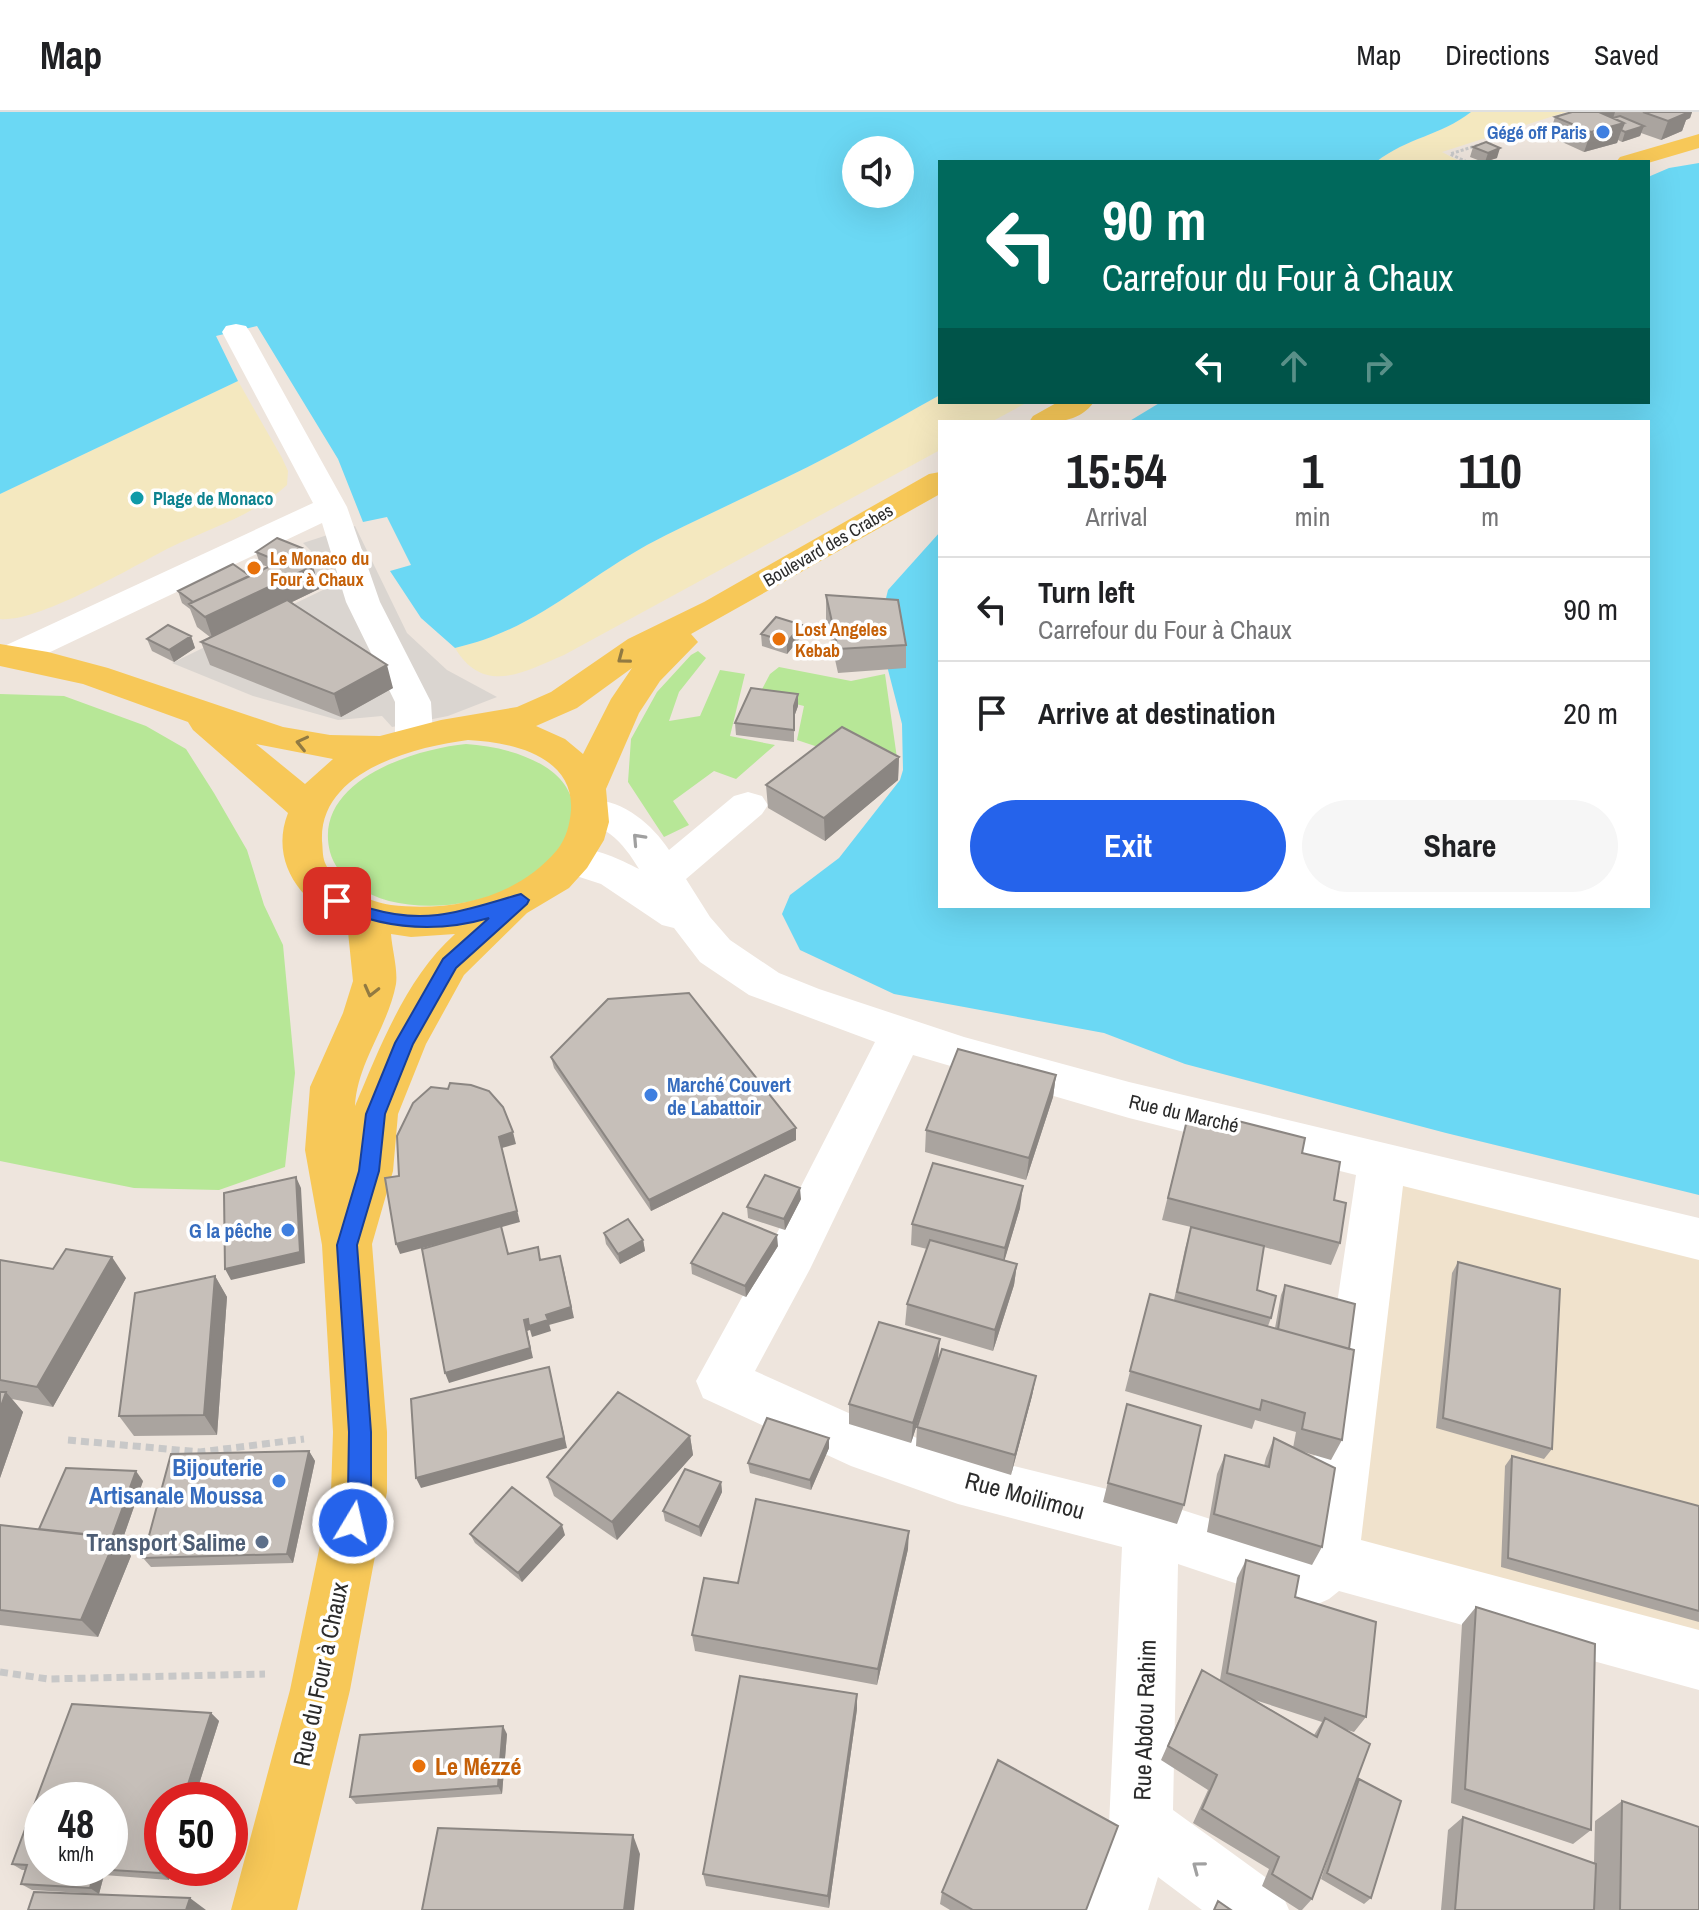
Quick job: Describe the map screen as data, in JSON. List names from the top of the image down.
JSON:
{
  "streets": {
    "main road": ["Boulevard des Crabes", "Rue du Four à Chaux"],
    "street": ["Rue du Marché", "Rue Moilimou", "Rue Abdou Rahim"]
  },
  "crossings": [
    ["Boulevard des Crabes", "Rue du Marché"],
    ["Boulevard des Crabes", "Rue du Four à Chaux"],
    ["Rue du Marché", "Rue Moilimou"],
    ["Rue du Marché", "Rue du Four à Chaux"],
    ["Rue Moilimou", "Rue Abdou Rahim"]
  ],
  "places": [
    "Gégé off Paris",
    "Plage de Monaco",
    "Le Monaco du Four à Chaux",
    "Lost Angeles Kebab",
    "Marché Couvert de Labattoir",
    "G la pêche",
    "Bijouterie Artisanale Moussa",
    "Transport Salime",
    "Le Mézzé"
  ],
  "page": {
    "header": "Map",
    "nav": ["Map", "Directions", "Saved"],
    "turn": ["90 m", "Carrefour du Four à Chaux"],
    "eta": [
      "15:54",
      "Arrival",
      "1",
      "min",
      "110",
      "m"
    ],
    "list": [
      {
        "name": "Turn left",
        "note": "Carrefour du Four à Chaux",
        "value": "90 m"
      },
      {
        "name": "Arrive at destination",
        "value": "20 m"
      }
    ],
    "buttons": ["Exit", "Share"],
    "speed": "48 km/h",
    "limit": "50"
  }
}
